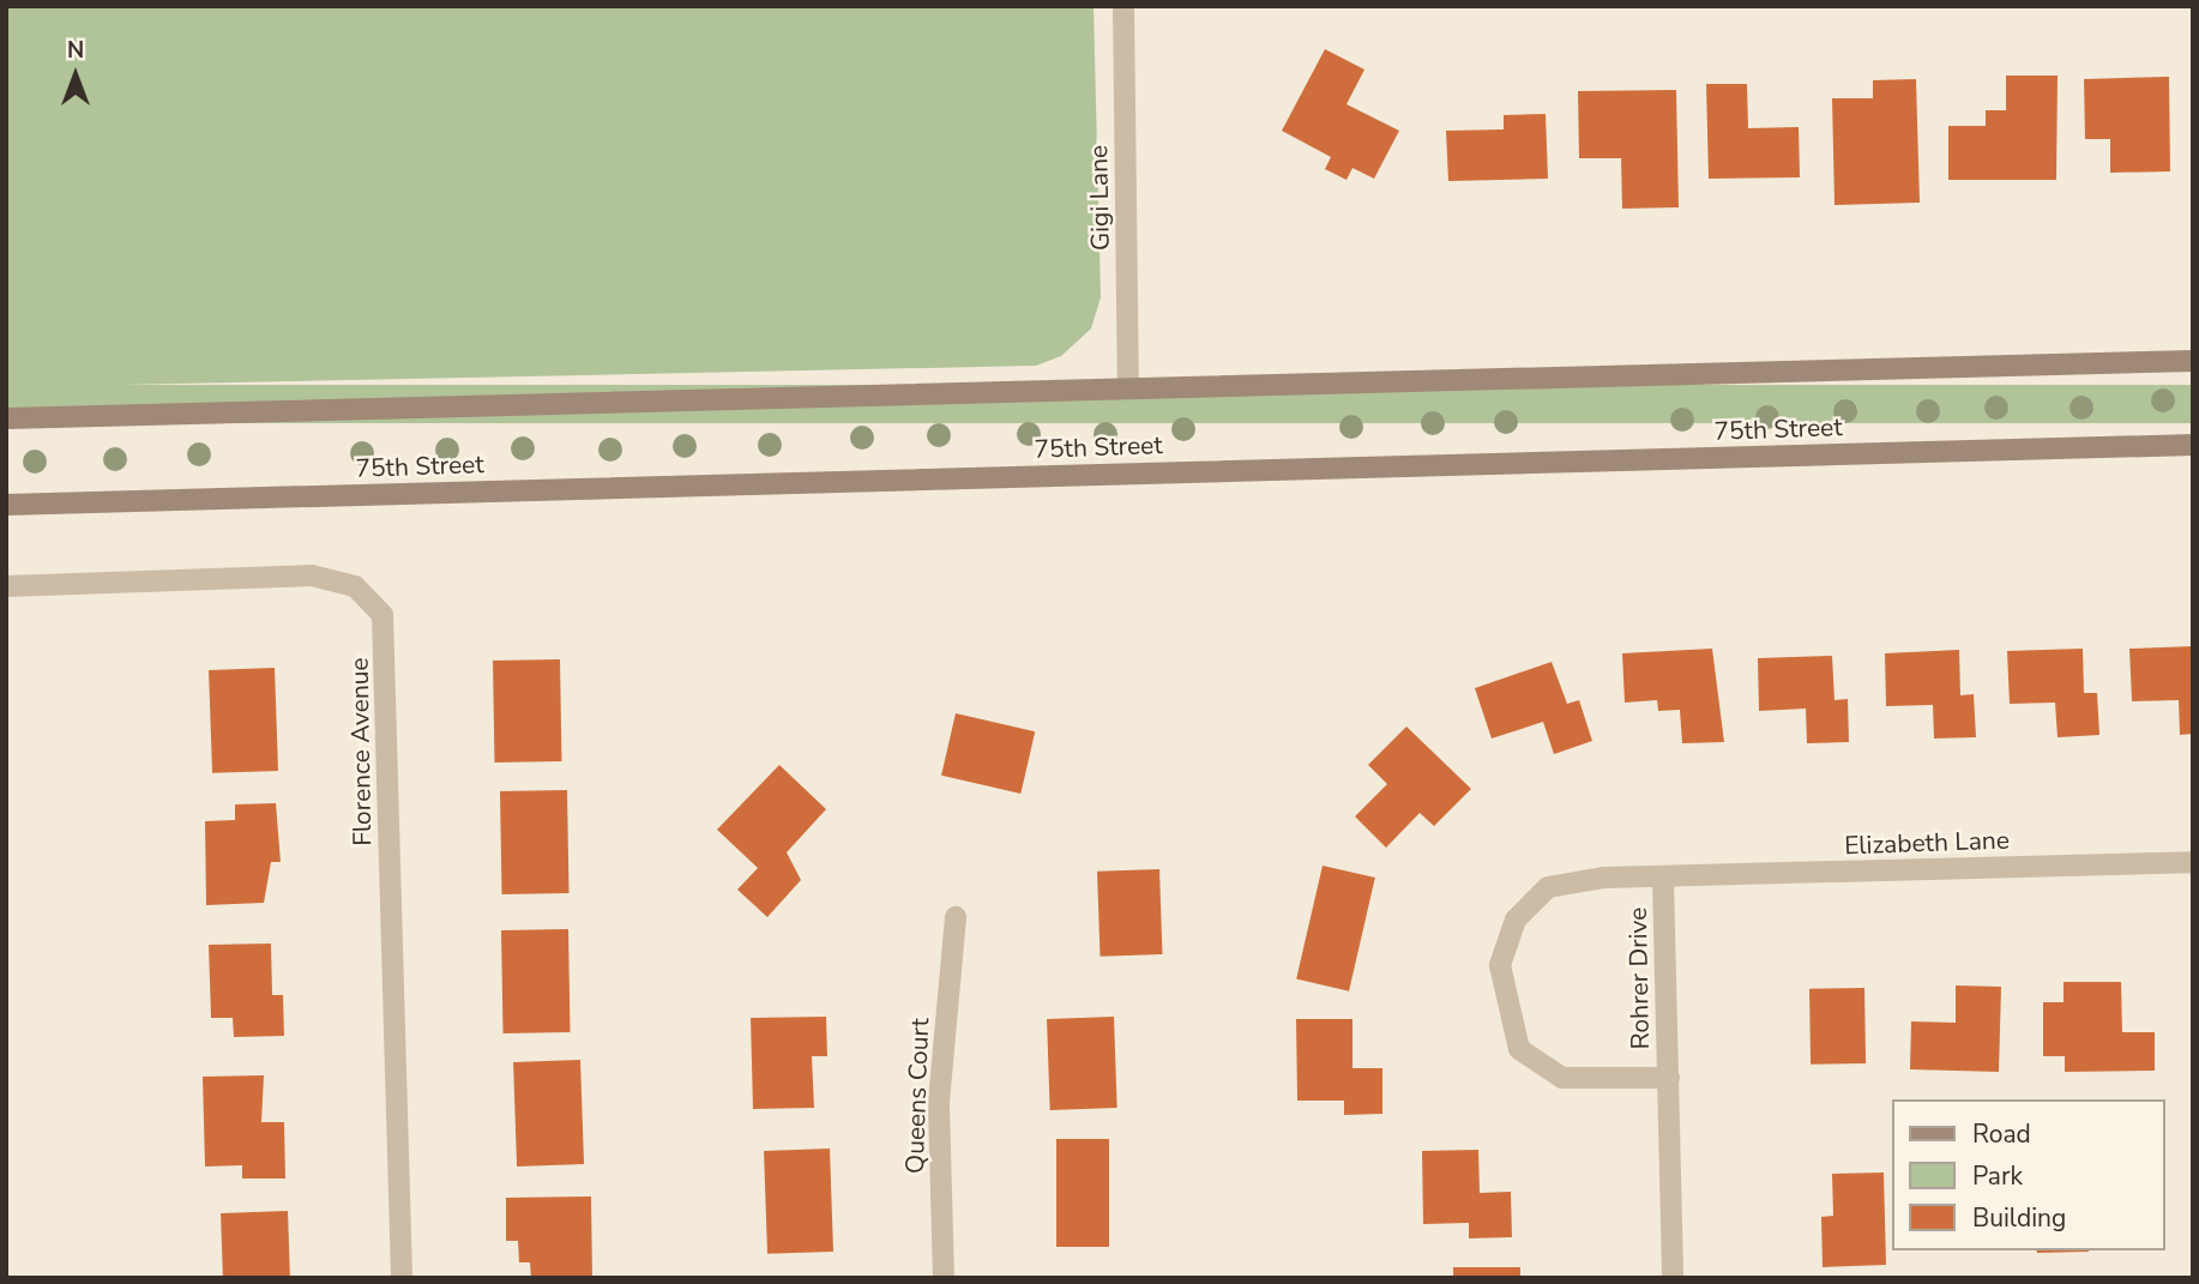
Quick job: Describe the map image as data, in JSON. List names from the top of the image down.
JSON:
{
  "streets": {
    "main road": ["75th Street"],
    "street": [
      "Gigi Lane",
      "Florence Avenue",
      "Elizabeth Lane",
      "Rohrer Drive",
      "Queens Court"
    ]
  },
  "crossings": [
    ["Elizabeth Lane", "Rohrer Drive"]
  ],
  "legend": ["Road", "Park", "Building"],
  "north": "top"
}
